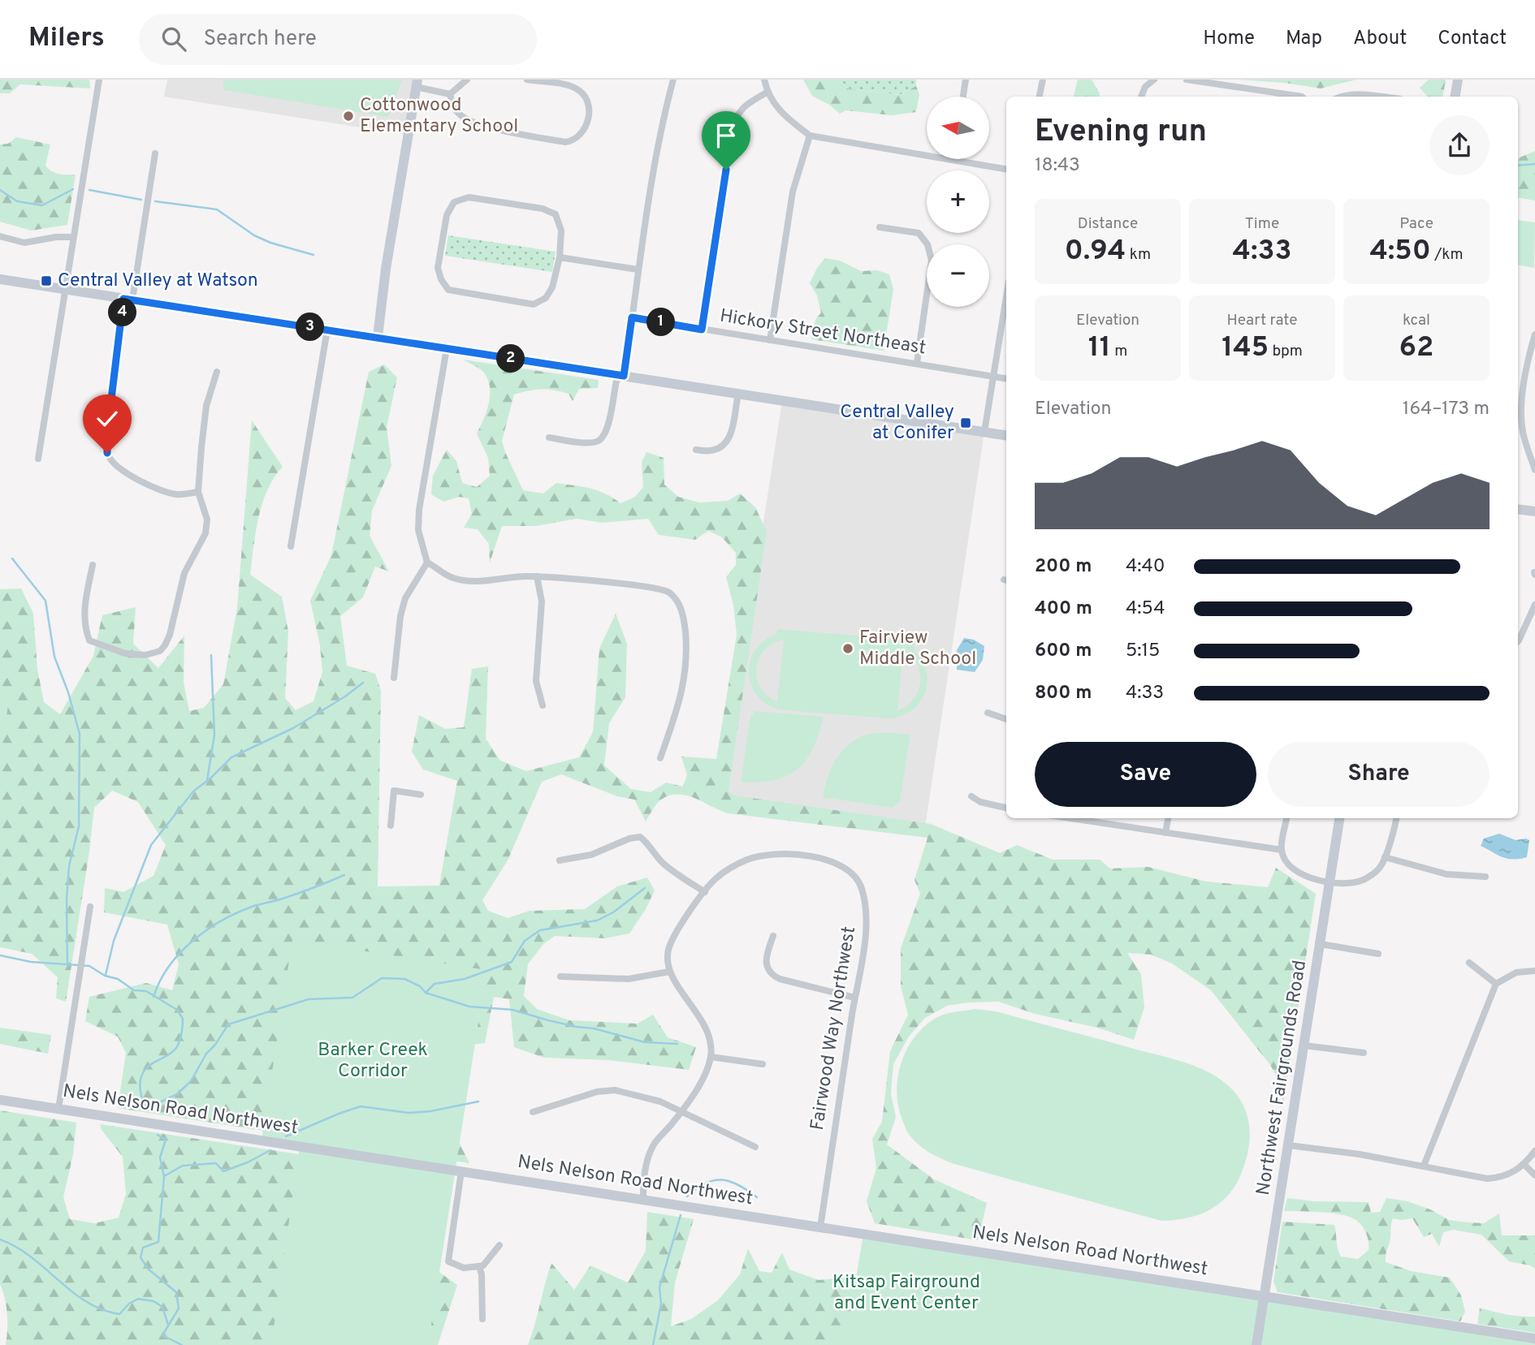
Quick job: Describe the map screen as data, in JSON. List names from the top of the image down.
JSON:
{
  "streets": {
    "street": [
      "Hickory Street Northeast",
      "Fairwood Way Northwest",
      "Northwest Fairgrounds Road",
      "Nels Nelson Road Northwest"
    ]
  },
  "crossings": [
    ["Fairwood Way Northwest", "Nels Nelson Road Northwest"],
    ["Northwest Fairgrounds Road", "Nels Nelson Road Northwest"]
  ],
  "parks": ["Barker Creek Corridor", "Kitsap Fairground and Event Center"],
  "places": {
    "other": ["Cottonwood Elementary School", "Fairview Middle School"],
    "transit": ["Central Valley at Watson", "Central Valley at Conifer"]
  },
  "north": "left",
  "page": {
    "header": "Milers",
    "search": "Search here",
    "nav": [
      "Home",
      "Map",
      "About",
      "Contact"
    ],
    "map_buttons": ["+", "−"],
    "heading": ["Evening run", "18:43"],
    "stats": [
      ["Distance", "0.94 km"],
      ["Time", "4:33"],
      ["Pace", "4:50 /km"],
      ["Elevation", "11 m"],
      ["Heart rate", "145 bpm"],
      ["kcal", "62"]
    ],
    "pins": [
      "4",
      "1",
      "3",
      "2"
    ],
    "chart": ["Elevation", "164–173 m"],
    "list": [
      {
        "name": "200 m",
        "note": "4:40"
      },
      {
        "name": "400 m",
        "note": "4:54"
      },
      {
        "name": "600 m",
        "note": "5:15"
      },
      {
        "name": "800 m",
        "note": "4:33"
      }
    ],
    "buttons": ["Save", "Share"]
  }
}
